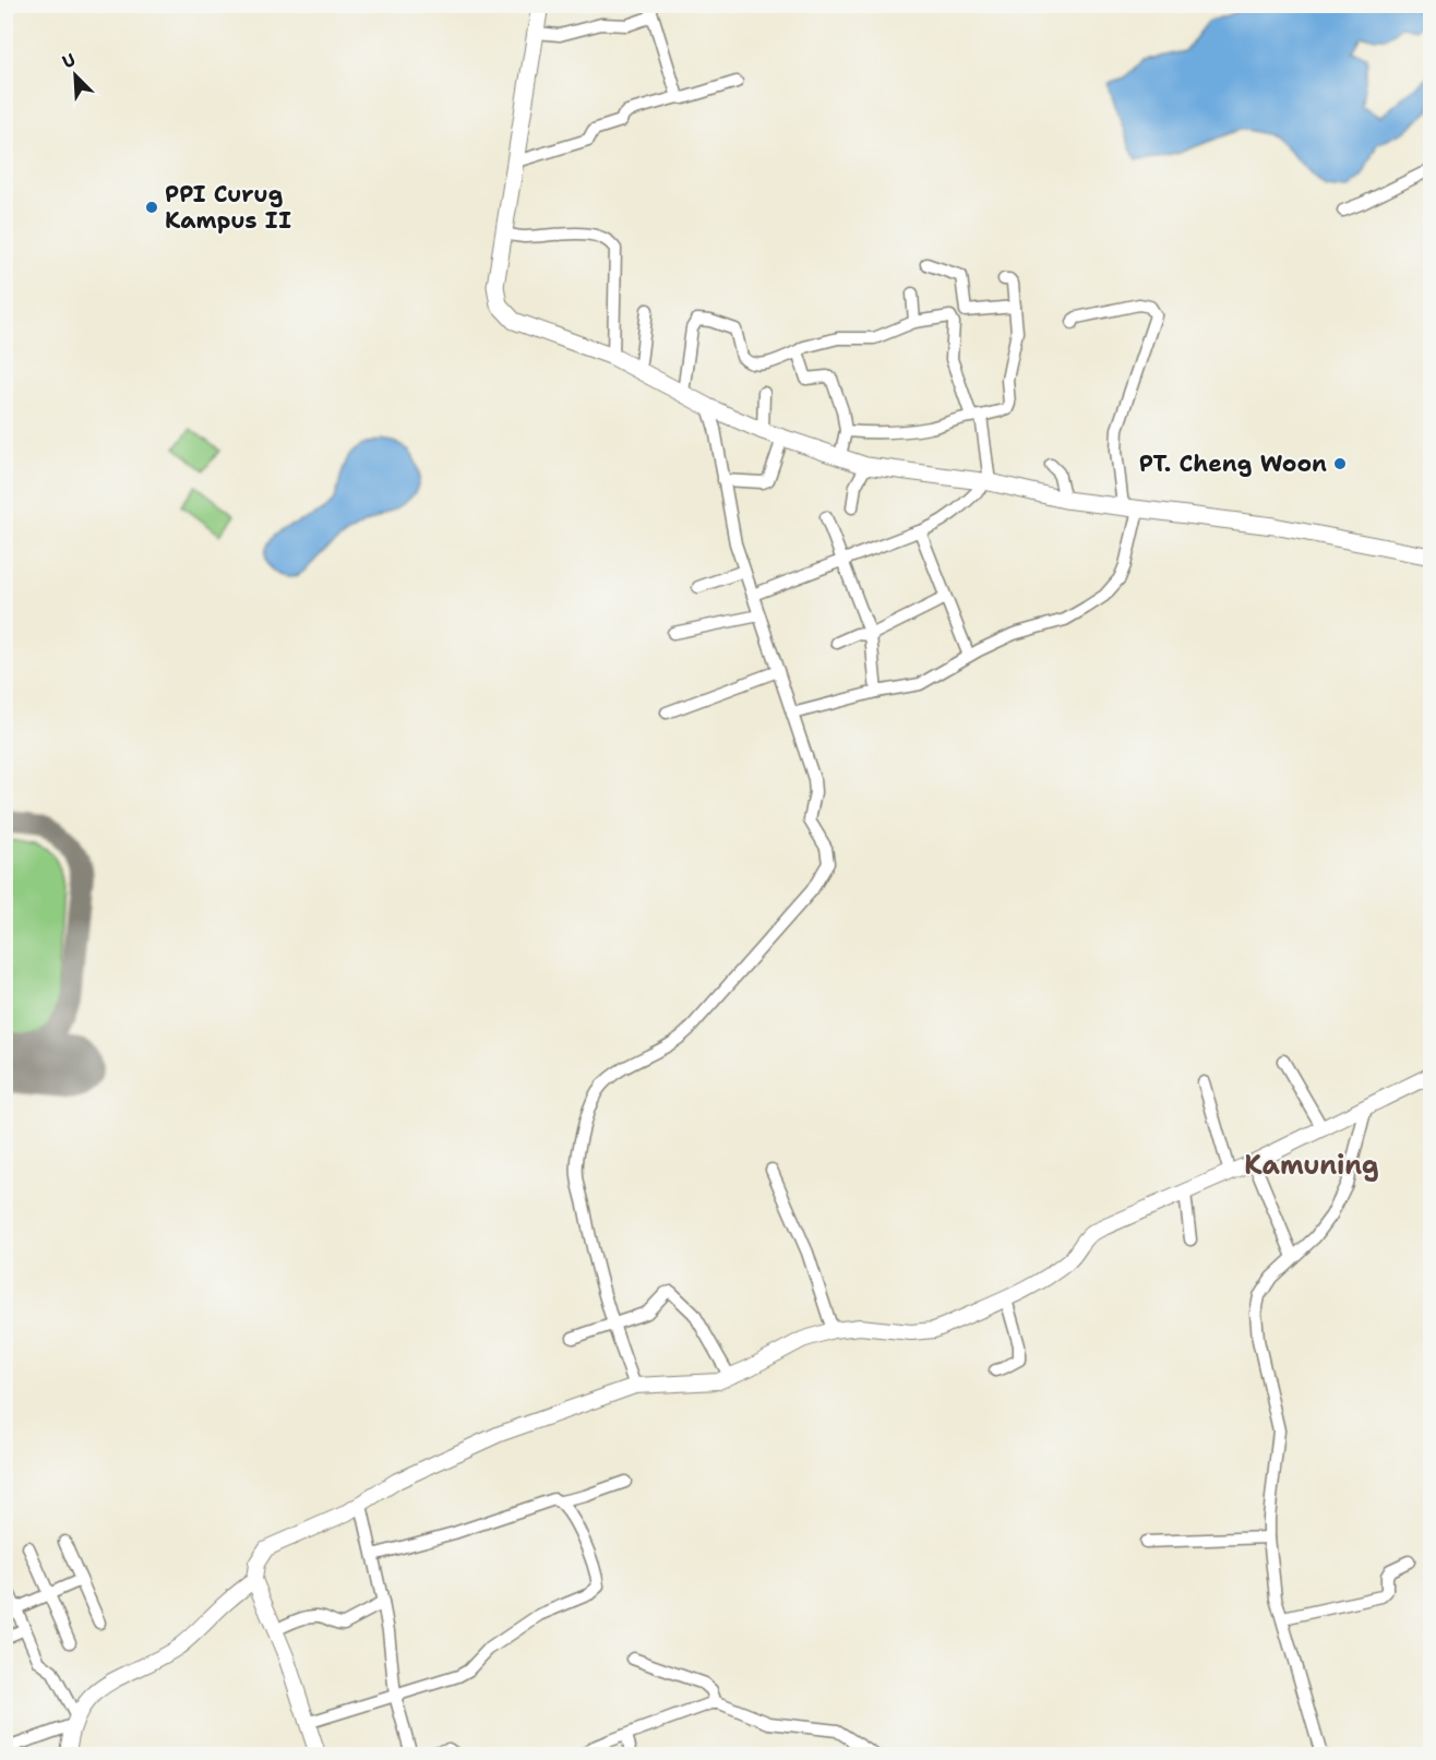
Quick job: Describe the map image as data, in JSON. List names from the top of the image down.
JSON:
{
  "districts": ["Kamuning"],
  "places": ["PPI Curug Kampus II", "PT. Cheng Woon"],
  "north": "top left"
}
